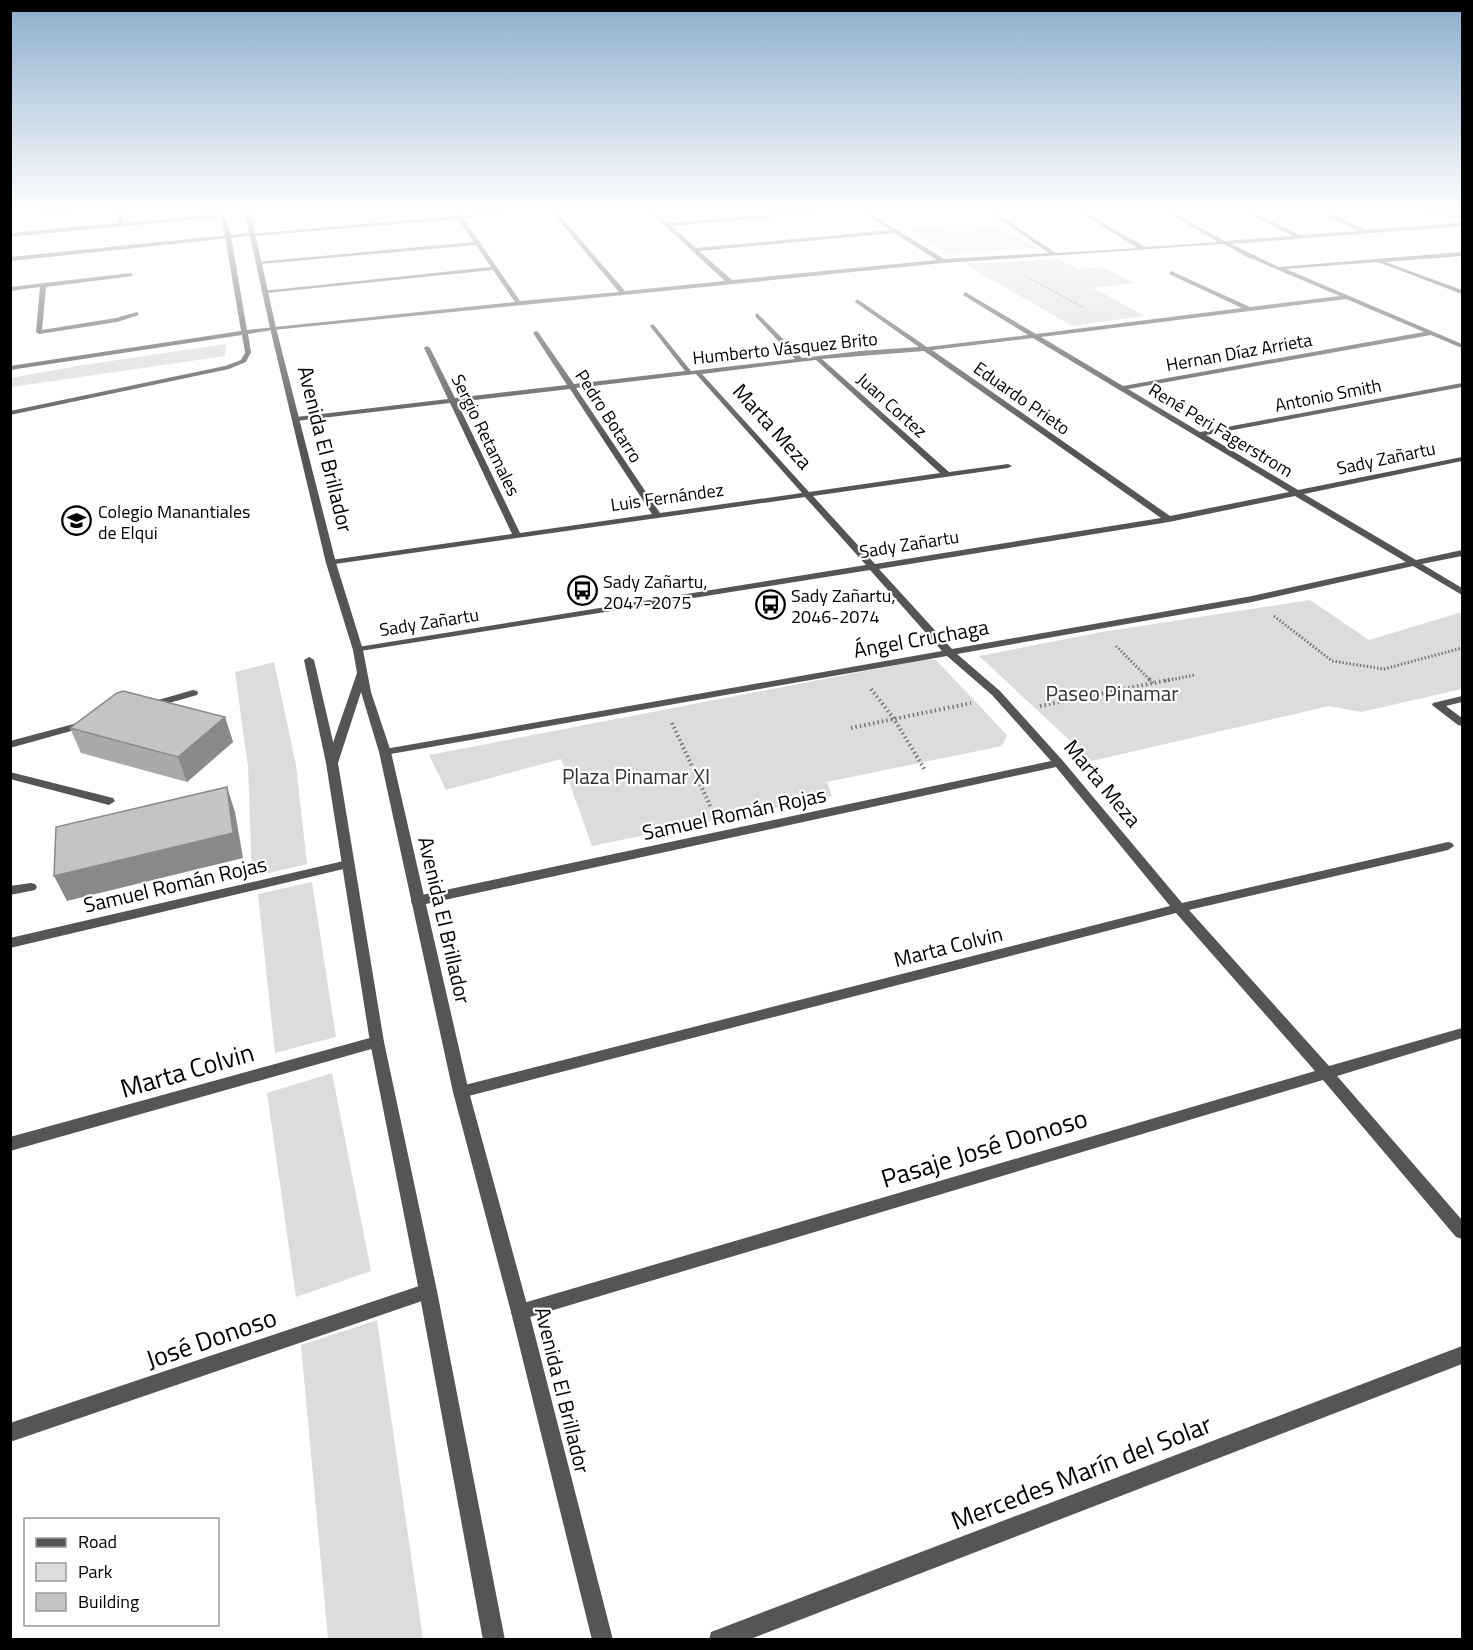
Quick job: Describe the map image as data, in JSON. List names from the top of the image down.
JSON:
{
  "streets": {
    "street": [
      "Humberto Vásquez Brito",
      "Hernan Díaz Arrieta",
      "Antonio Smith",
      "Eduardo Prieto",
      "Juan Cortez",
      "Pedro Botarro",
      "Marta Meza",
      "René Peri Fagerstrom",
      "Sergio Retamales",
      "Avenida El Brillador",
      "Sady Zañartu",
      "Luis Fernández",
      "Ángel Cruchaga",
      "Samuel Román Rojas",
      "Marta Colvin",
      "Pasaje José Donoso",
      "José Donoso",
      "Mercedes Marín del Solar"
    ]
  },
  "crossings": [
    ["Humberto Vásquez Brito", "Eduardo Prieto"],
    ["Humberto Vásquez Brito", "Juan Cortez"],
    ["Humberto Vásquez Brito", "Pedro Botarro"],
    ["Humberto Vásquez Brito", "Marta Meza"],
    ["Humberto Vásquez Brito", "René Peri Fagerstrom"],
    ["Humberto Vásquez Brito", "Sergio Retamales"],
    ["Humberto Vásquez Brito", "Avenida El Brillador"],
    ["Hernan Díaz Arrieta", "René Peri Fagerstrom"],
    ["Antonio Smith", "René Peri Fagerstrom"],
    ["Eduardo Prieto", "Sady Zañartu"],
    ["Juan Cortez", "Luis Fernández"],
    ["Pedro Botarro", "Luis Fernández"],
    ["Marta Meza", "Sady Zañartu"],
    ["Marta Meza", "Luis Fernández"],
    ["Marta Meza", "Ángel Cruchaga"],
    ["Marta Meza", "Samuel Román Rojas"],
    ["Marta Meza", "Marta Colvin"],
    ["Marta Meza", "Pasaje José Donoso"],
    ["René Peri Fagerstrom", "Sady Zañartu"],
    ["René Peri Fagerstrom", "Ángel Cruchaga"],
    ["Sergio Retamales", "Luis Fernández"],
    ["Avenida El Brillador", "Sady Zañartu"],
    ["Avenida El Brillador", "Luis Fernández"],
    ["Avenida El Brillador", "Ángel Cruchaga"],
    ["Avenida El Brillador", "Samuel Román Rojas"],
    ["Avenida El Brillador", "Marta Colvin"],
    ["Avenida El Brillador", "Pasaje José Donoso"]
  ],
  "parks": ["Paseo Pinamar", "Plaza Pinamar XI"],
  "places": {
    "school or university": ["Colegio Manantiales de Elqui"],
    "bus stop": ["Sady Zañartu, 2047-2075", "Sady Zañartu, 2046-2074"]
  },
  "legend": ["Road", "Park", "Building"]
}
